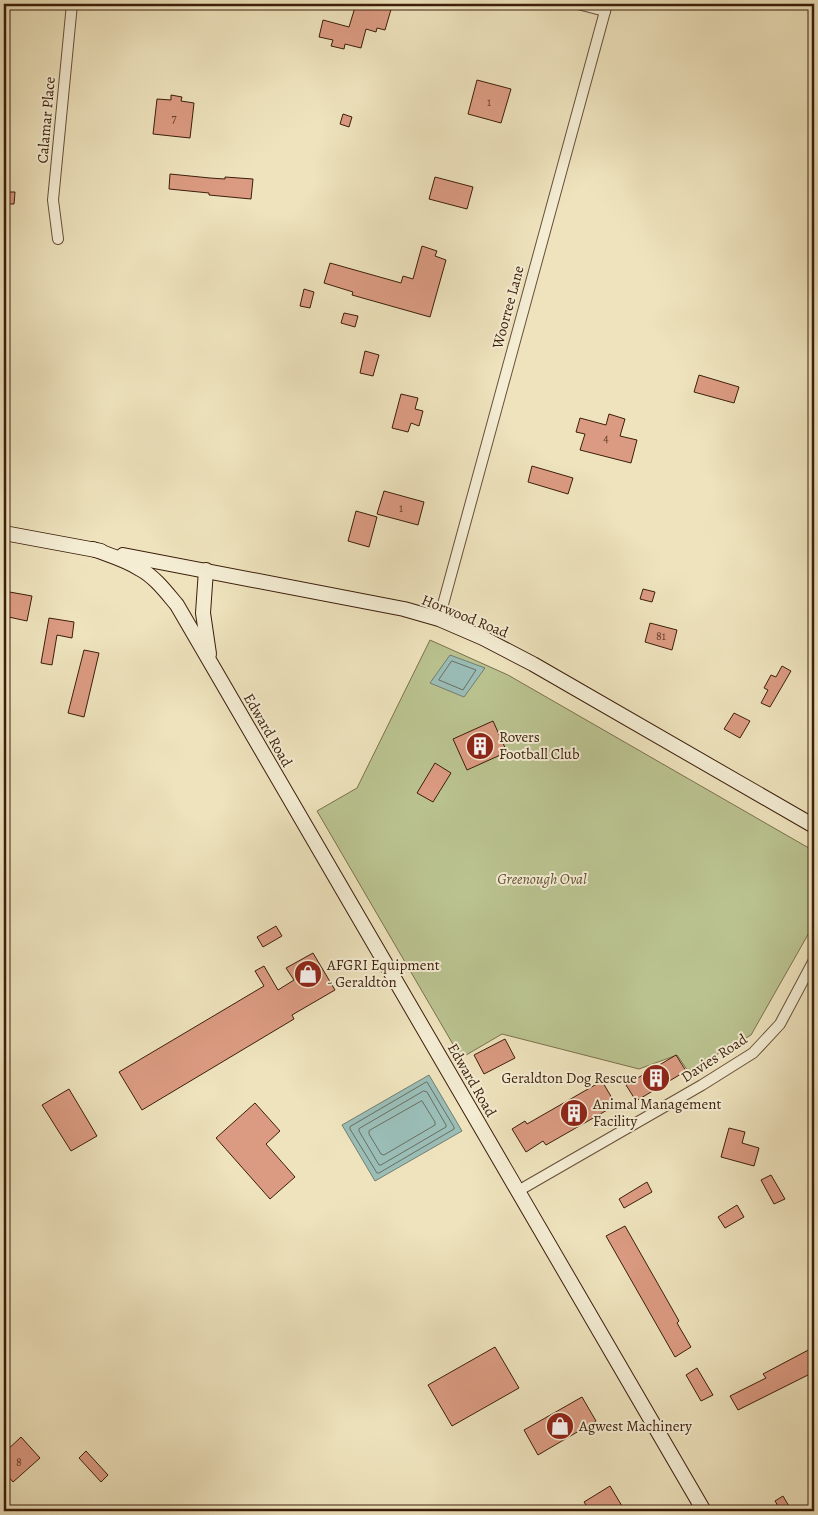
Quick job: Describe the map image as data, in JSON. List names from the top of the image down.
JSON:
{
  "streets": {
    "main road": ["Horwood Road", "Edward Road"],
    "street": ["Calamar Place", "Woorree Lane", "Davies Road"]
  },
  "crossings": [
    ["Woorree Lane", "Horwood Road"],
    ["Horwood Road", "Edward Road"],
    ["Edward Road", "Davies Road"]
  ],
  "parks": ["Greenough Oval"],
  "places": {
    "building": ["Rovers Football Club", "Geraldton Dog Rescue", "Animal Management Facility"],
    "shop": ["AFGRI Equipment - Geraldton", "Agwest Machinery"]
  },
  "house_numbers": [
    "1",
    "7",
    "4",
    "1",
    "81",
    "8"
  ]
}
